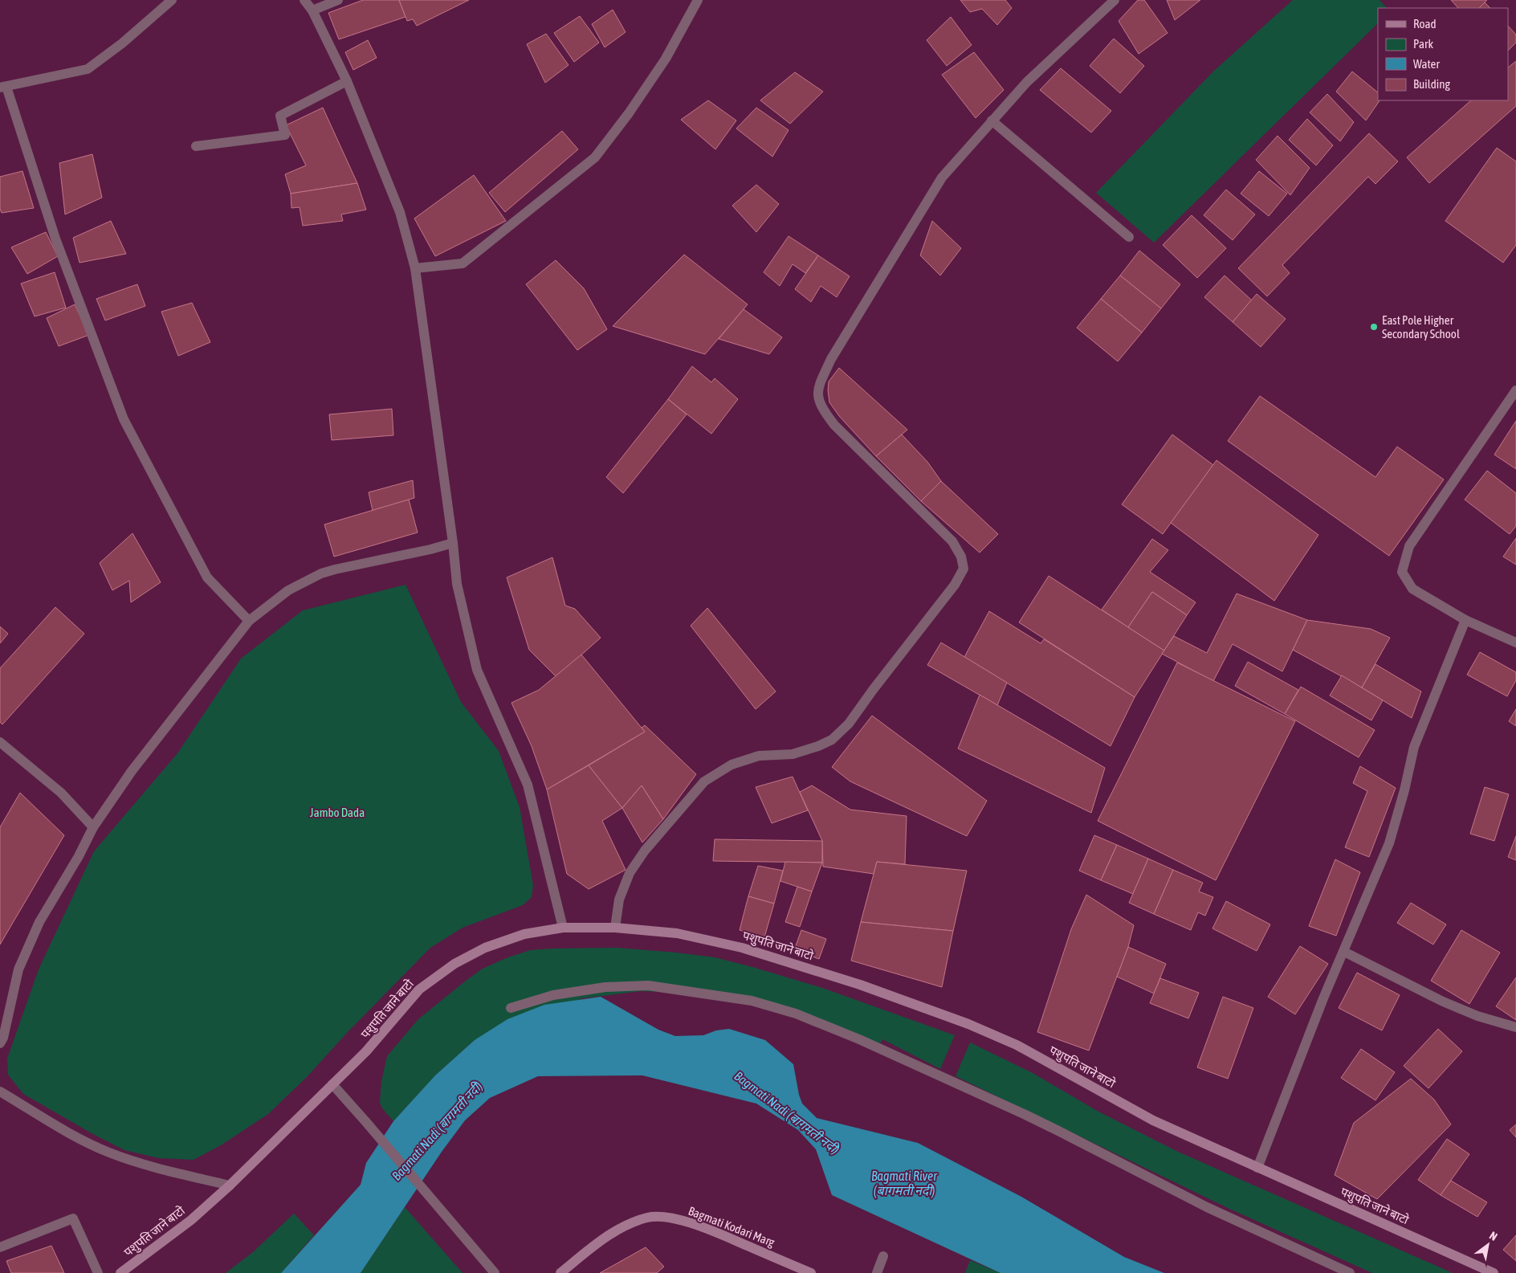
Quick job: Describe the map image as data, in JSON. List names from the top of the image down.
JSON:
{
  "streets": {
    "main road": ["पशुपति जाने बाटो", "Bagmati Kodari Marg"]
  },
  "water": ["Bagmati Nadi (बागमती नदी)", "Bagmati River (बागमती नदी)"],
  "parks": ["Jambo Dada"],
  "places": ["East Pole Higher Secondary School"],
  "legend": [
    "Road",
    "Park",
    "Water",
    "Building"
  ],
  "north": "top right"
}
